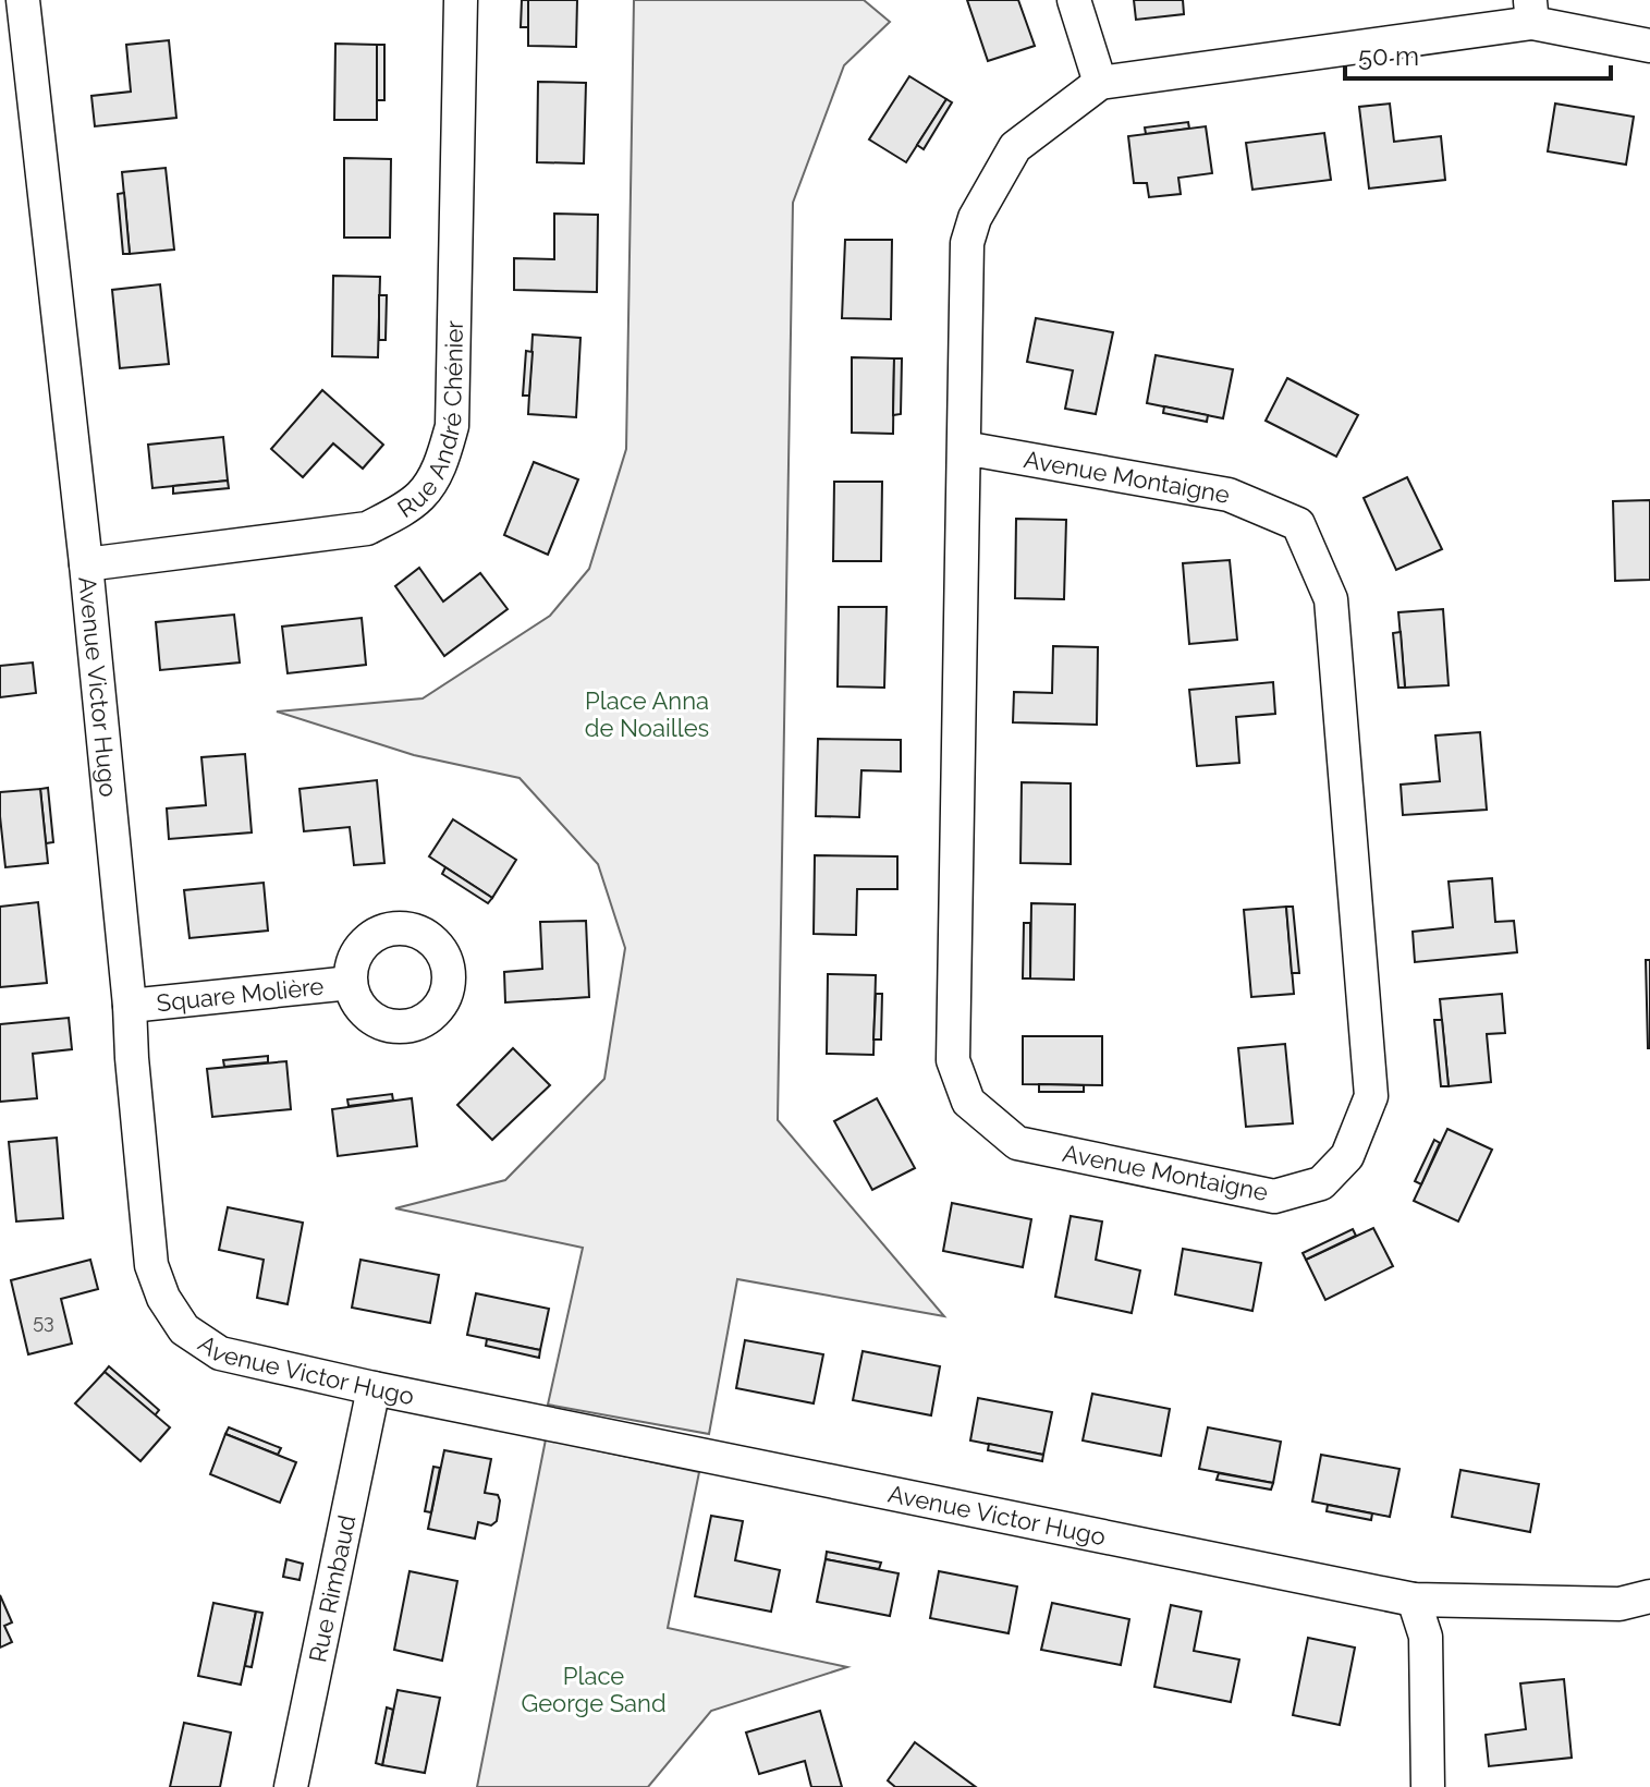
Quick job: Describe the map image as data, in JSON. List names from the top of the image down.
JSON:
{
  "streets": {
    "street": [
      "Rue André Chénier",
      "Avenue Montaigne",
      "Avenue Victor Hugo",
      "Square Molière",
      "Rue Rimbaud"
    ]
  },
  "crossings": [
    ["Rue André Chénier", "Avenue Victor Hugo"],
    ["Avenue Victor Hugo", "Square Molière"],
    ["Avenue Victor Hugo", "Rue Rimbaud"]
  ],
  "parks": ["Place Anna de Noailles", "Place George Sand"],
  "house_numbers": ["53"],
  "scale_bar": "50 m"
}
